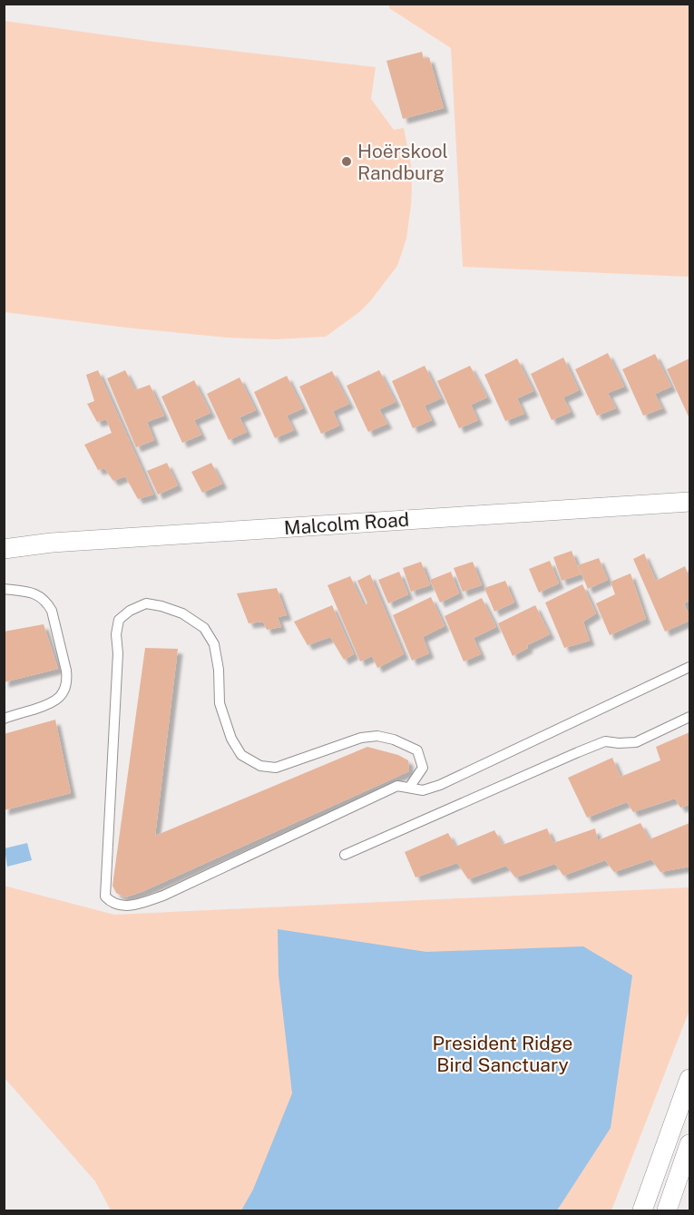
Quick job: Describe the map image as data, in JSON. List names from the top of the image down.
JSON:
{
  "streets": {
    "street": ["Malcolm Road"]
  },
  "parks": ["President Ridge Bird Sanctuary"],
  "places": ["Hoërskool Randburg"]
}
